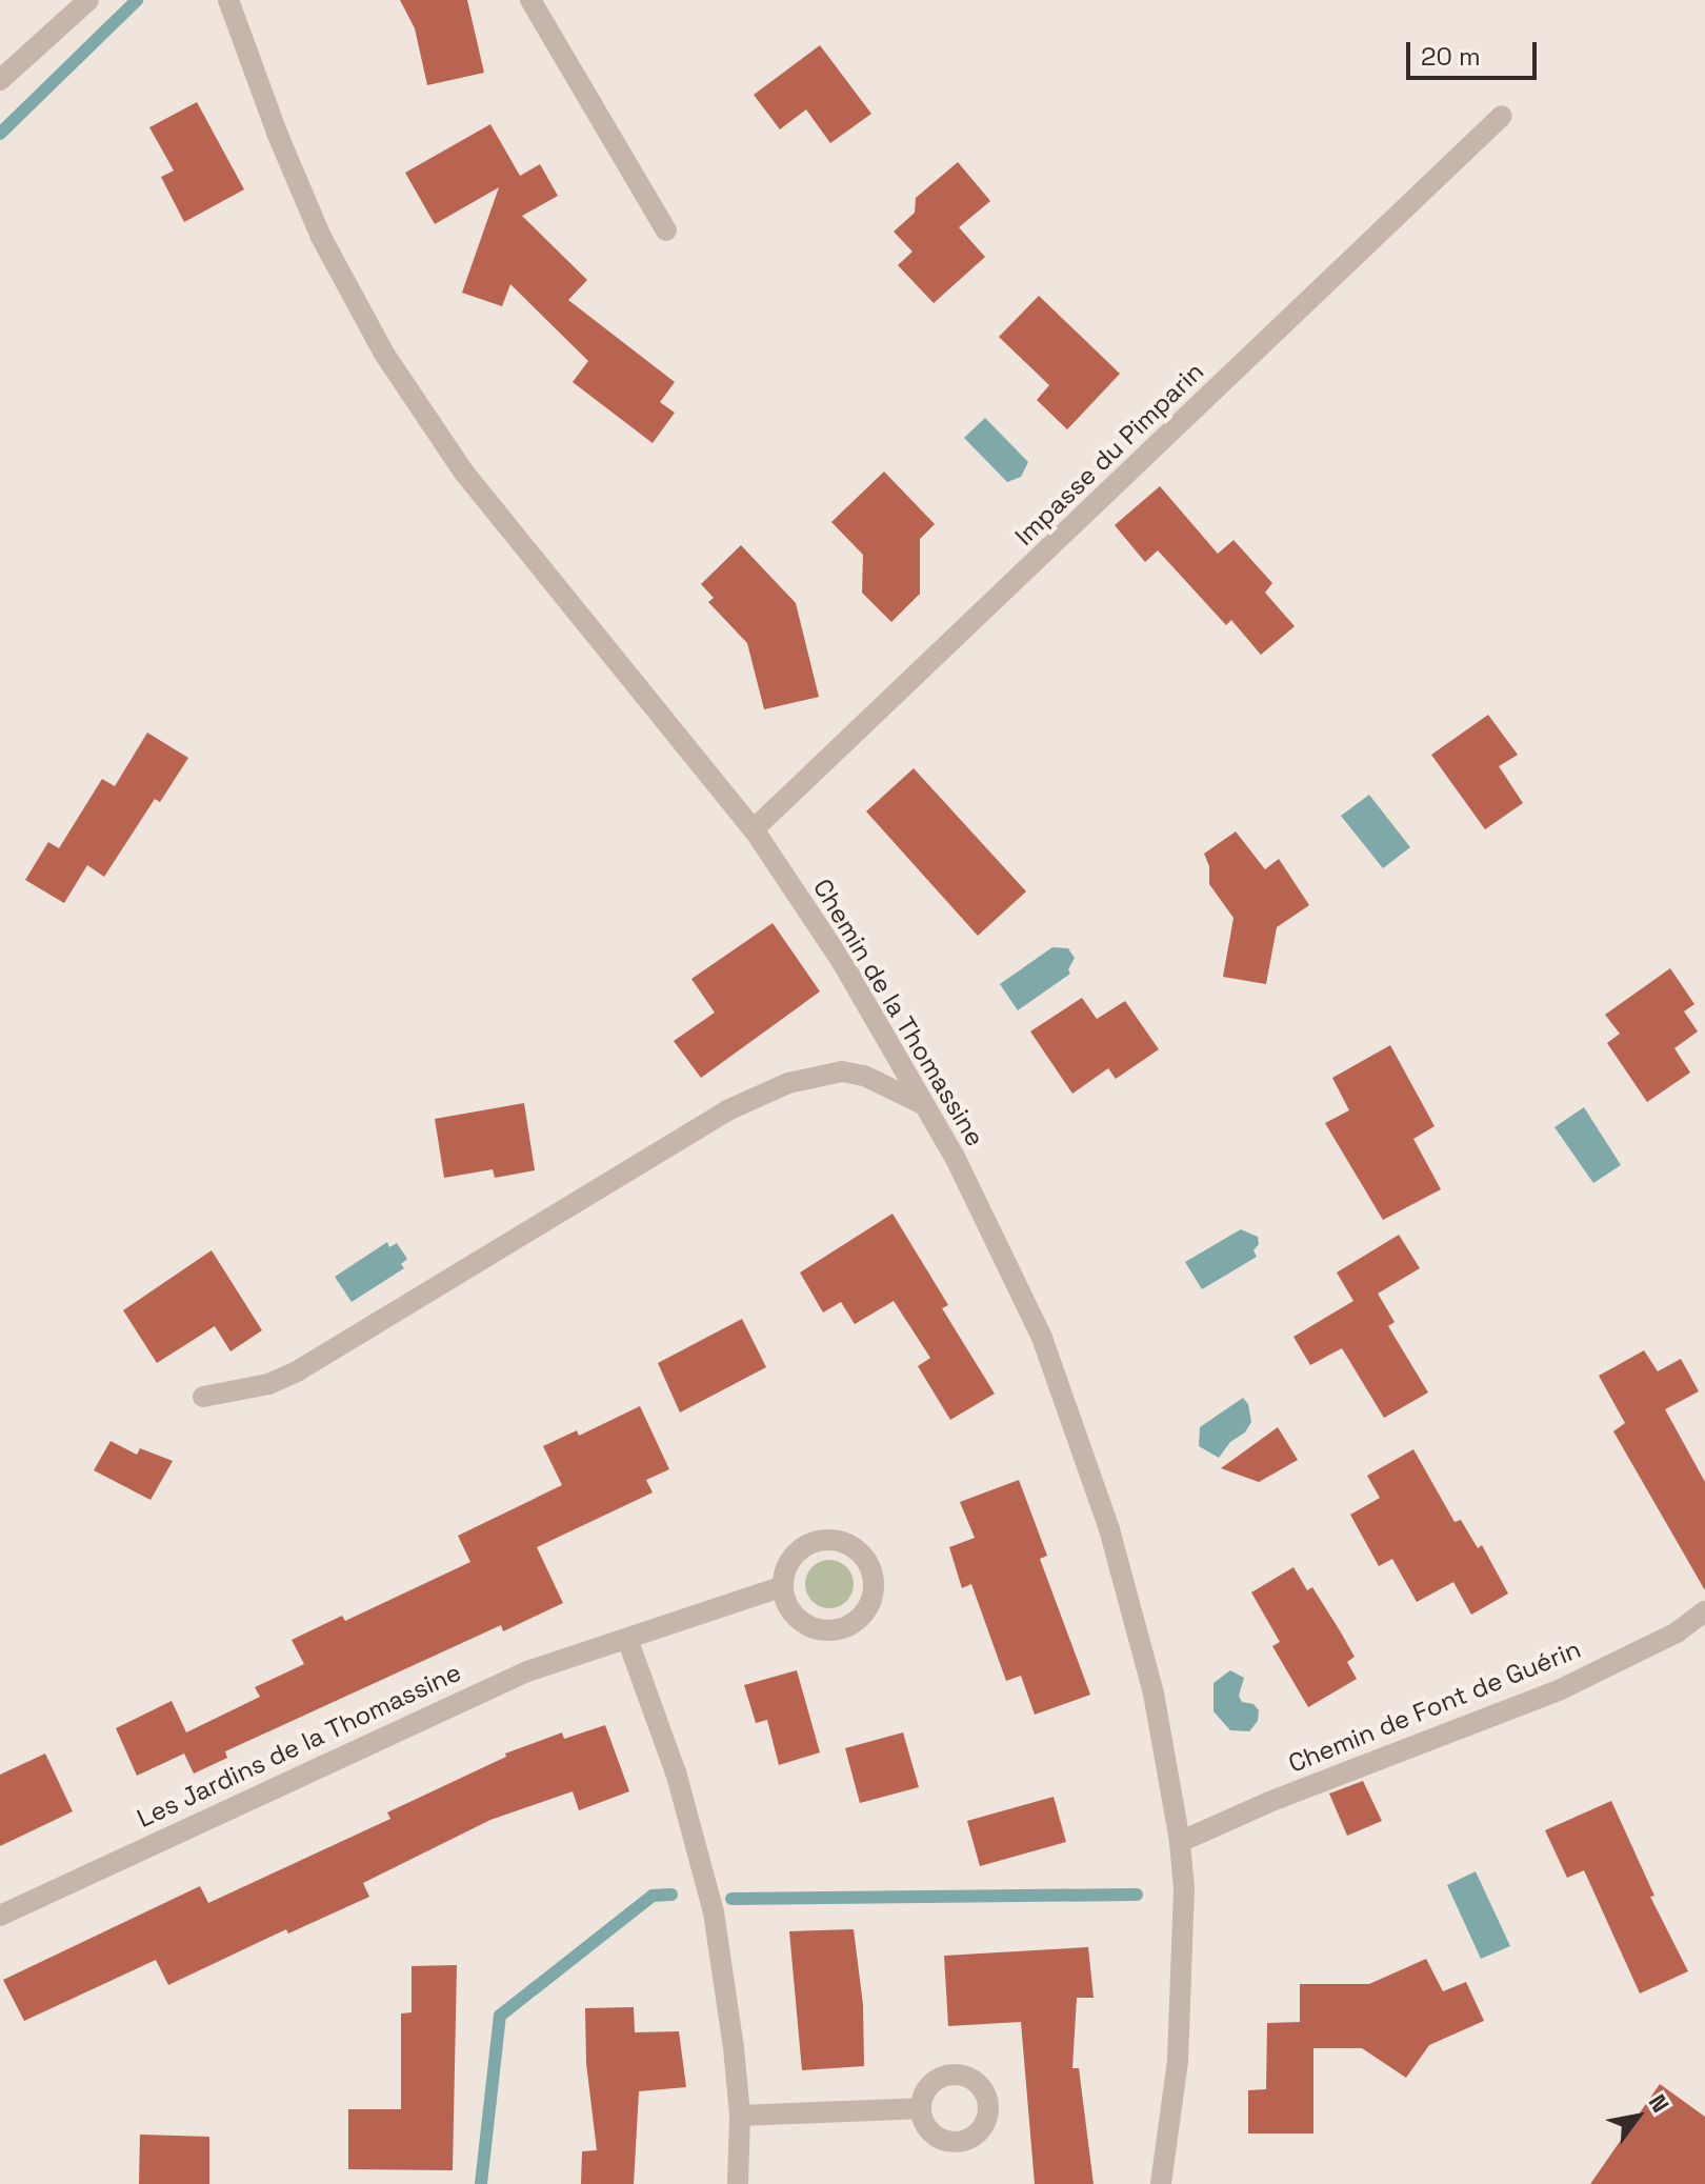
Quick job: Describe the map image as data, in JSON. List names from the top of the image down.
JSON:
{
  "streets": {
    "street": [
      "Impasse du Pimparin",
      "Chemin de la Thomassine",
      "Chemin de Font de Guérin",
      "Les Jardins de la Thomassine"
    ]
  },
  "crossings": [
    ["Impasse du Pimparin", "Chemin de la Thomassine"],
    ["Chemin de la Thomassine", "Chemin de Font de Guérin"]
  ],
  "scale_bar": "20 m",
  "north": "top right"
}
